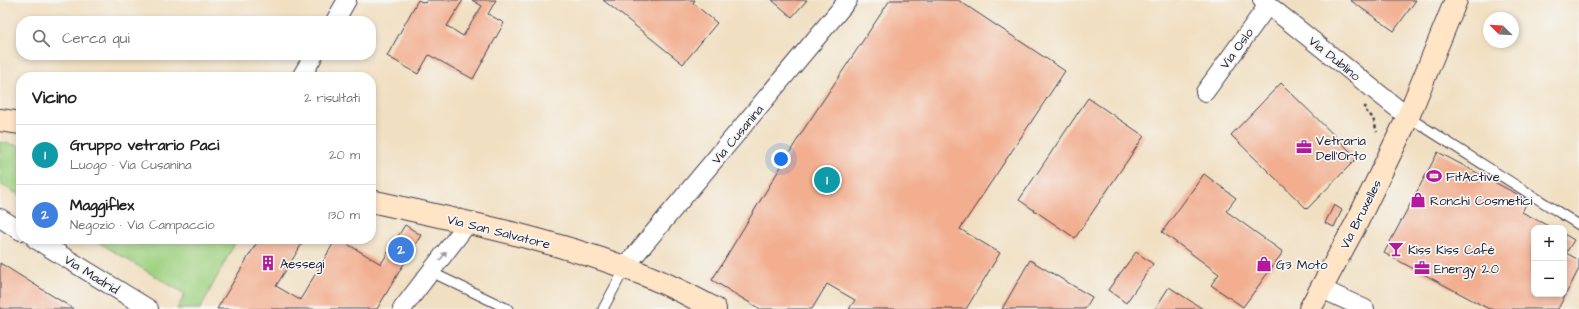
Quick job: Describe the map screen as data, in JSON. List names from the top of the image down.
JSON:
{
  "streets": {
    "street": [
      "Via Oslo",
      "Via Dublino",
      "Via Cusanina",
      "Via Bruxelles",
      "Via San Salvatore",
      "Via Madrid"
    ]
  },
  "crossings": [
    ["Via Oslo", "Via Dublino"],
    ["Via Dublino", "Via Bruxelles"],
    ["Via Cusanina", "Via San Salvatore"]
  ],
  "places": {
    "office": ["Vetraria Dell'Orto", "Energy 2.0"],
    "sports": ["FitActive"],
    "shop": ["Ronchi Cosmetici", "G3 Moto"],
    "bar": ["Kiss Kiss Cafè"],
    "building": ["Aessegi"]
  },
  "north": "top left",
  "page": {
    "search": "Cerca qui",
    "heading": ["Vicino", "2 risultati"],
    "list": [
      {
        "mark": "1",
        "name": "Gruppo vetrario Paci",
        "note": "Luogo · Via Cusanina",
        "value": "20 m"
      },
      {
        "mark": "2",
        "name": "Maggiflex",
        "note": "Negozio · Via Campaccio",
        "value": "130 m"
      }
    ],
    "pins": ["1", "2"],
    "map_buttons": ["+", "−"]
  }
}
